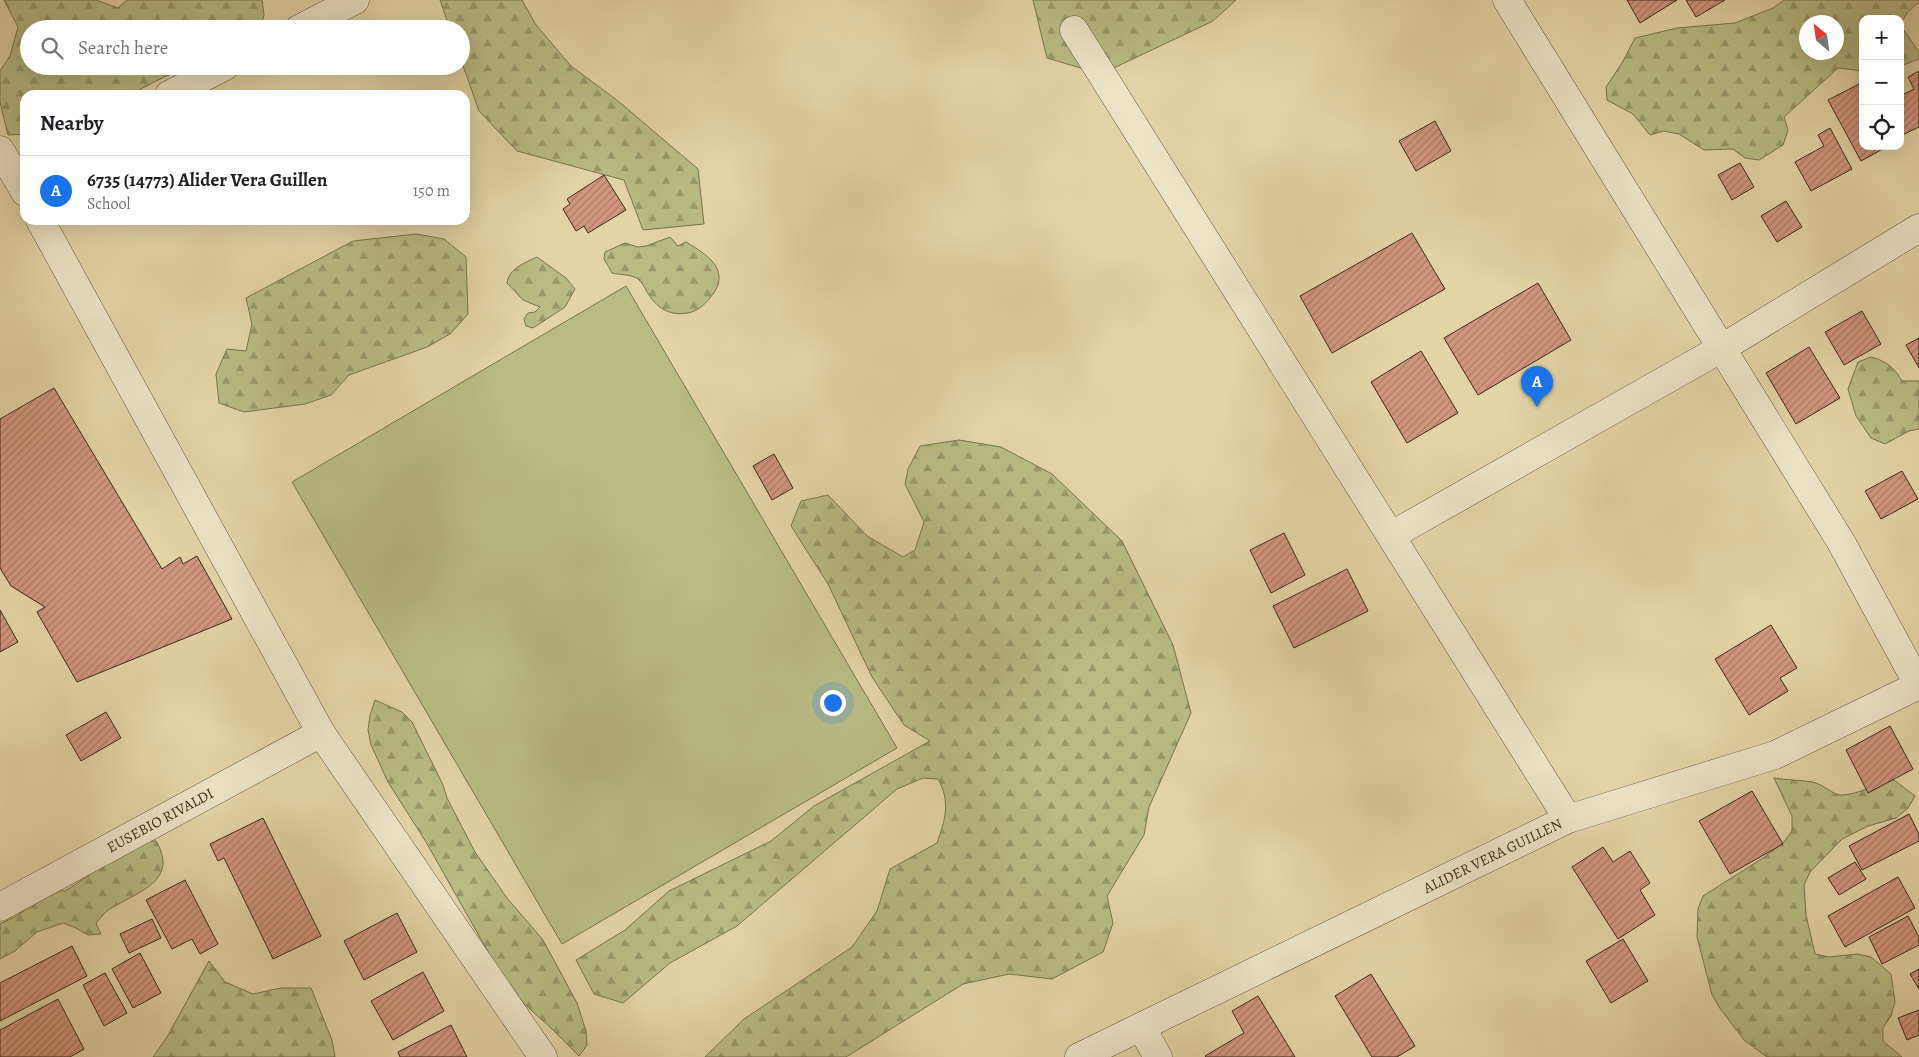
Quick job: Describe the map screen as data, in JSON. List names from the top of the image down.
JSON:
{
  "streets": {
    "street": ["EUSEBIO RIVALDI", "ALIDER VERA GUILLEN"]
  },
  "north": "top left",
  "page": {
    "map_buttons": ["+", "−"],
    "search": "Search here",
    "heading": "Nearby",
    "list": [
      {
        "mark": "A",
        "name": "6735 (14773) Alider Vera Guillen",
        "note": "School",
        "value": "150 m"
      }
    ],
    "pins": "A"
  }
}
